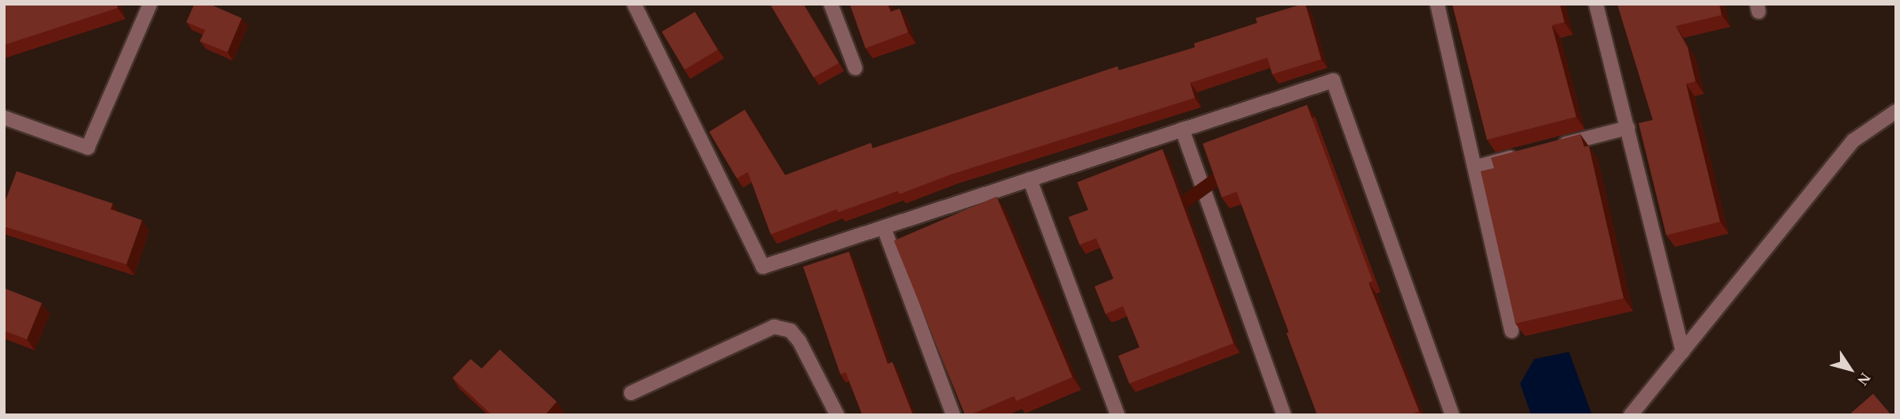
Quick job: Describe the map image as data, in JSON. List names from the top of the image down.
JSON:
{
  "north": "bottom right"
}
